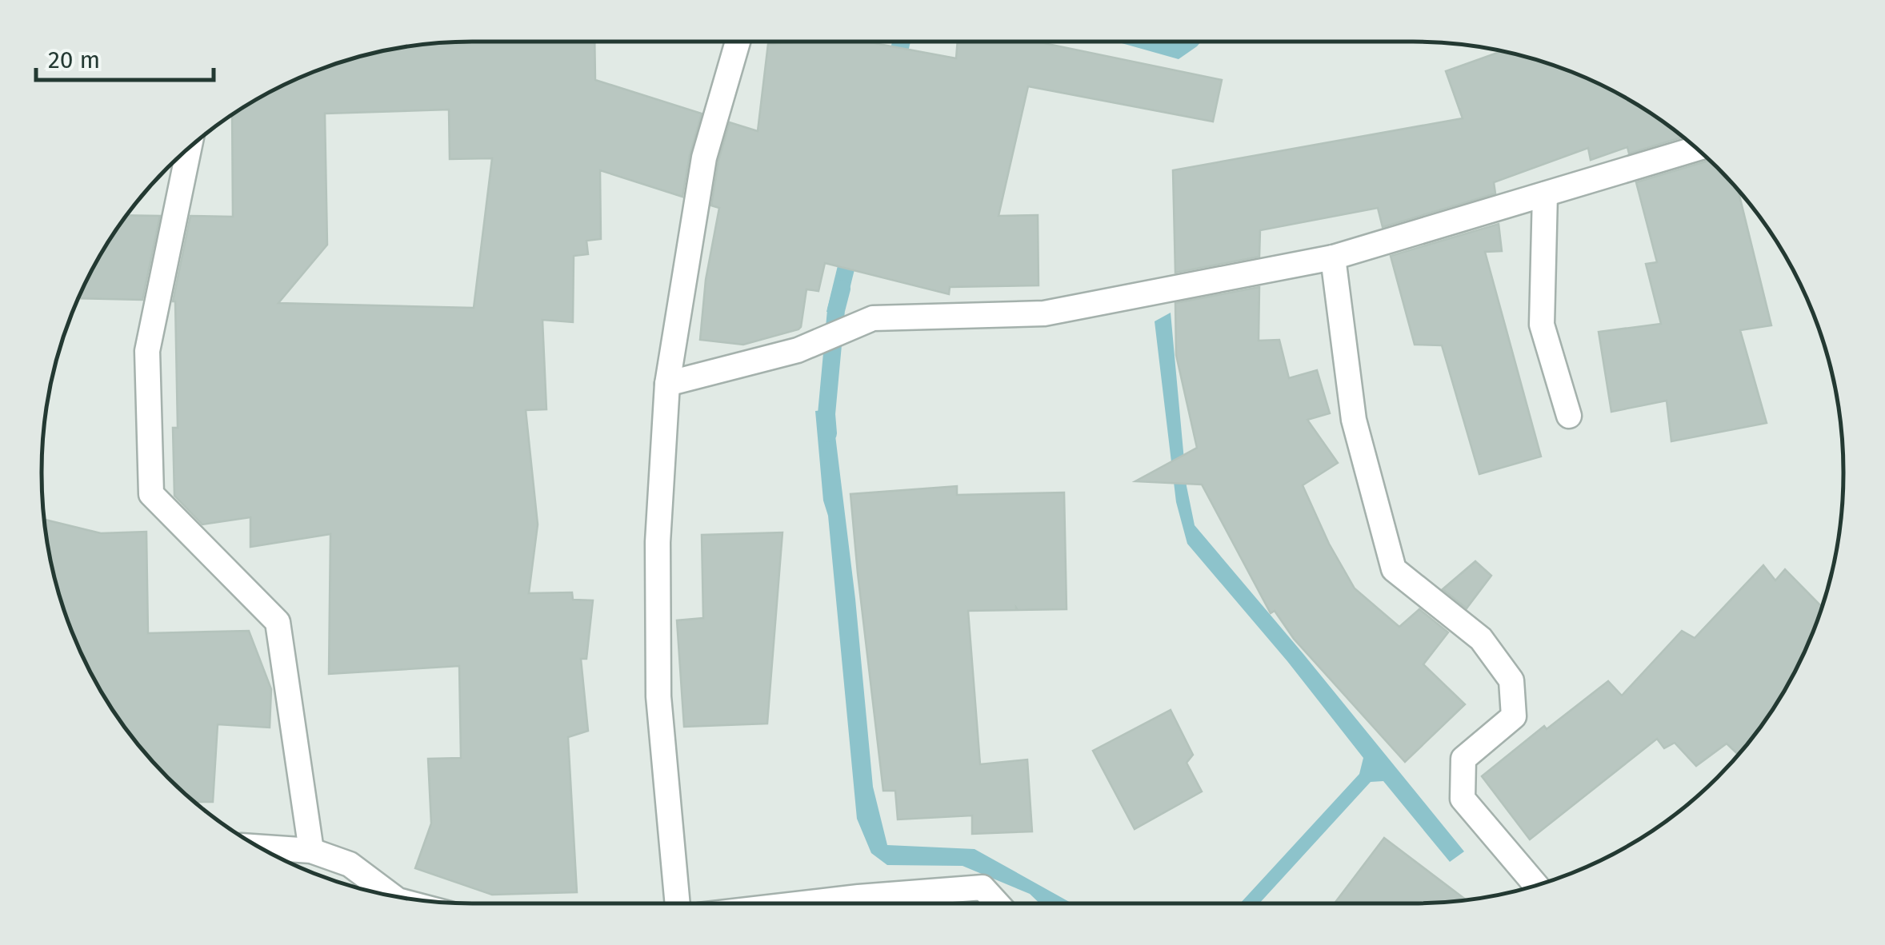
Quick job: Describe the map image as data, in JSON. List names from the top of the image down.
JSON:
{
  "scale_bar": "20 m"
}
